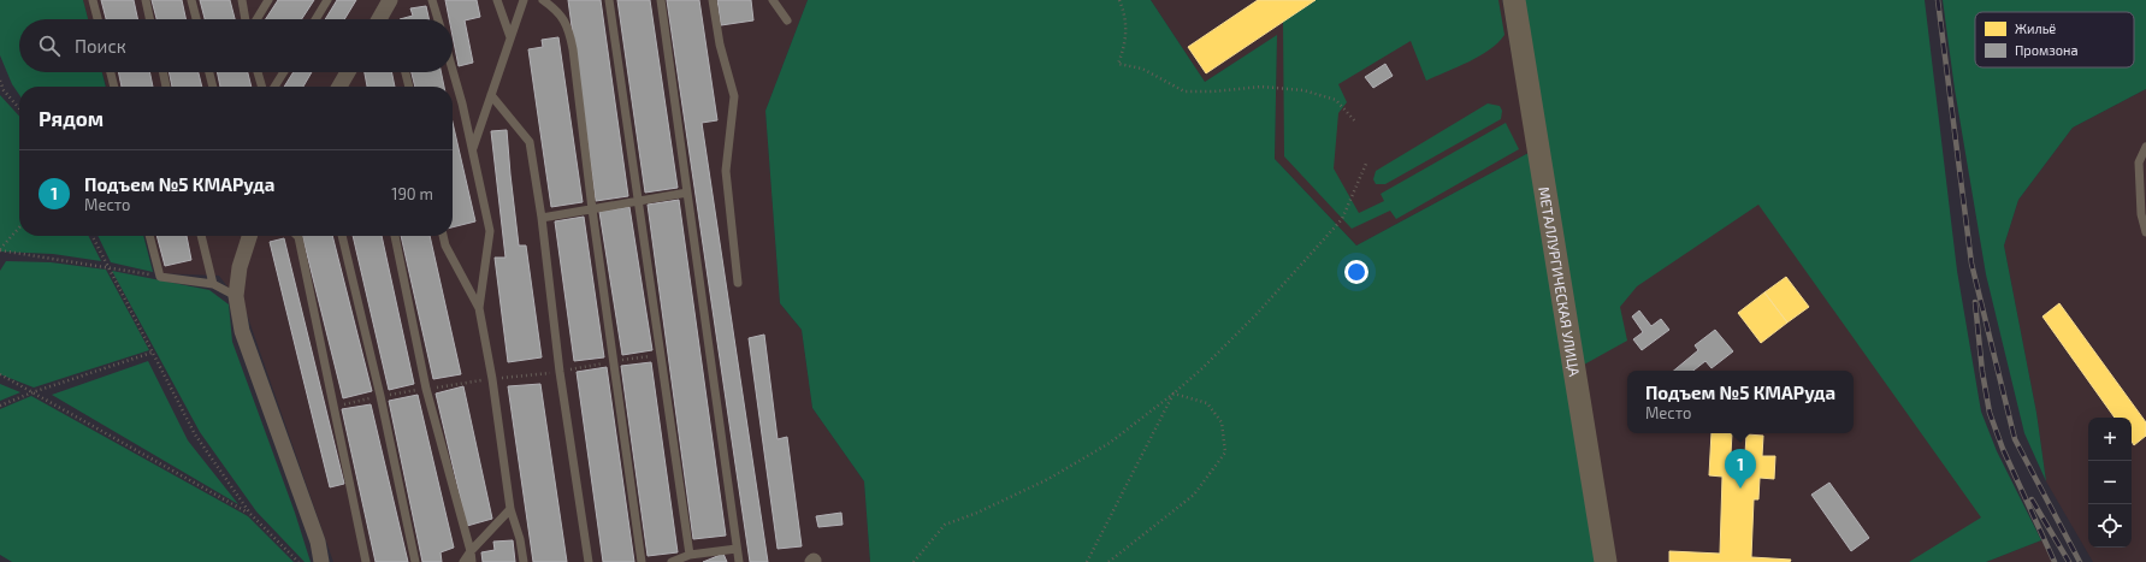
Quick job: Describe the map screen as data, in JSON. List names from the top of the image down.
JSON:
{
  "streets": {
    "street": ["МЕТАЛЛУРГИЧЕСКАЯ УЛИЦА"]
  },
  "legend": ["Жильё", "Промзона"],
  "page": {
    "search": "Поиск",
    "heading": "Рядом",
    "list": [
      {
        "mark": "1",
        "name": "Подъем №5 КМАРуда",
        "note": "Место",
        "value": "190 m"
      }
    ],
    "popup": ["Подъем №5 КМАРуда", "Место"],
    "map_buttons": ["+", "−"],
    "pins": "1"
  }
}
